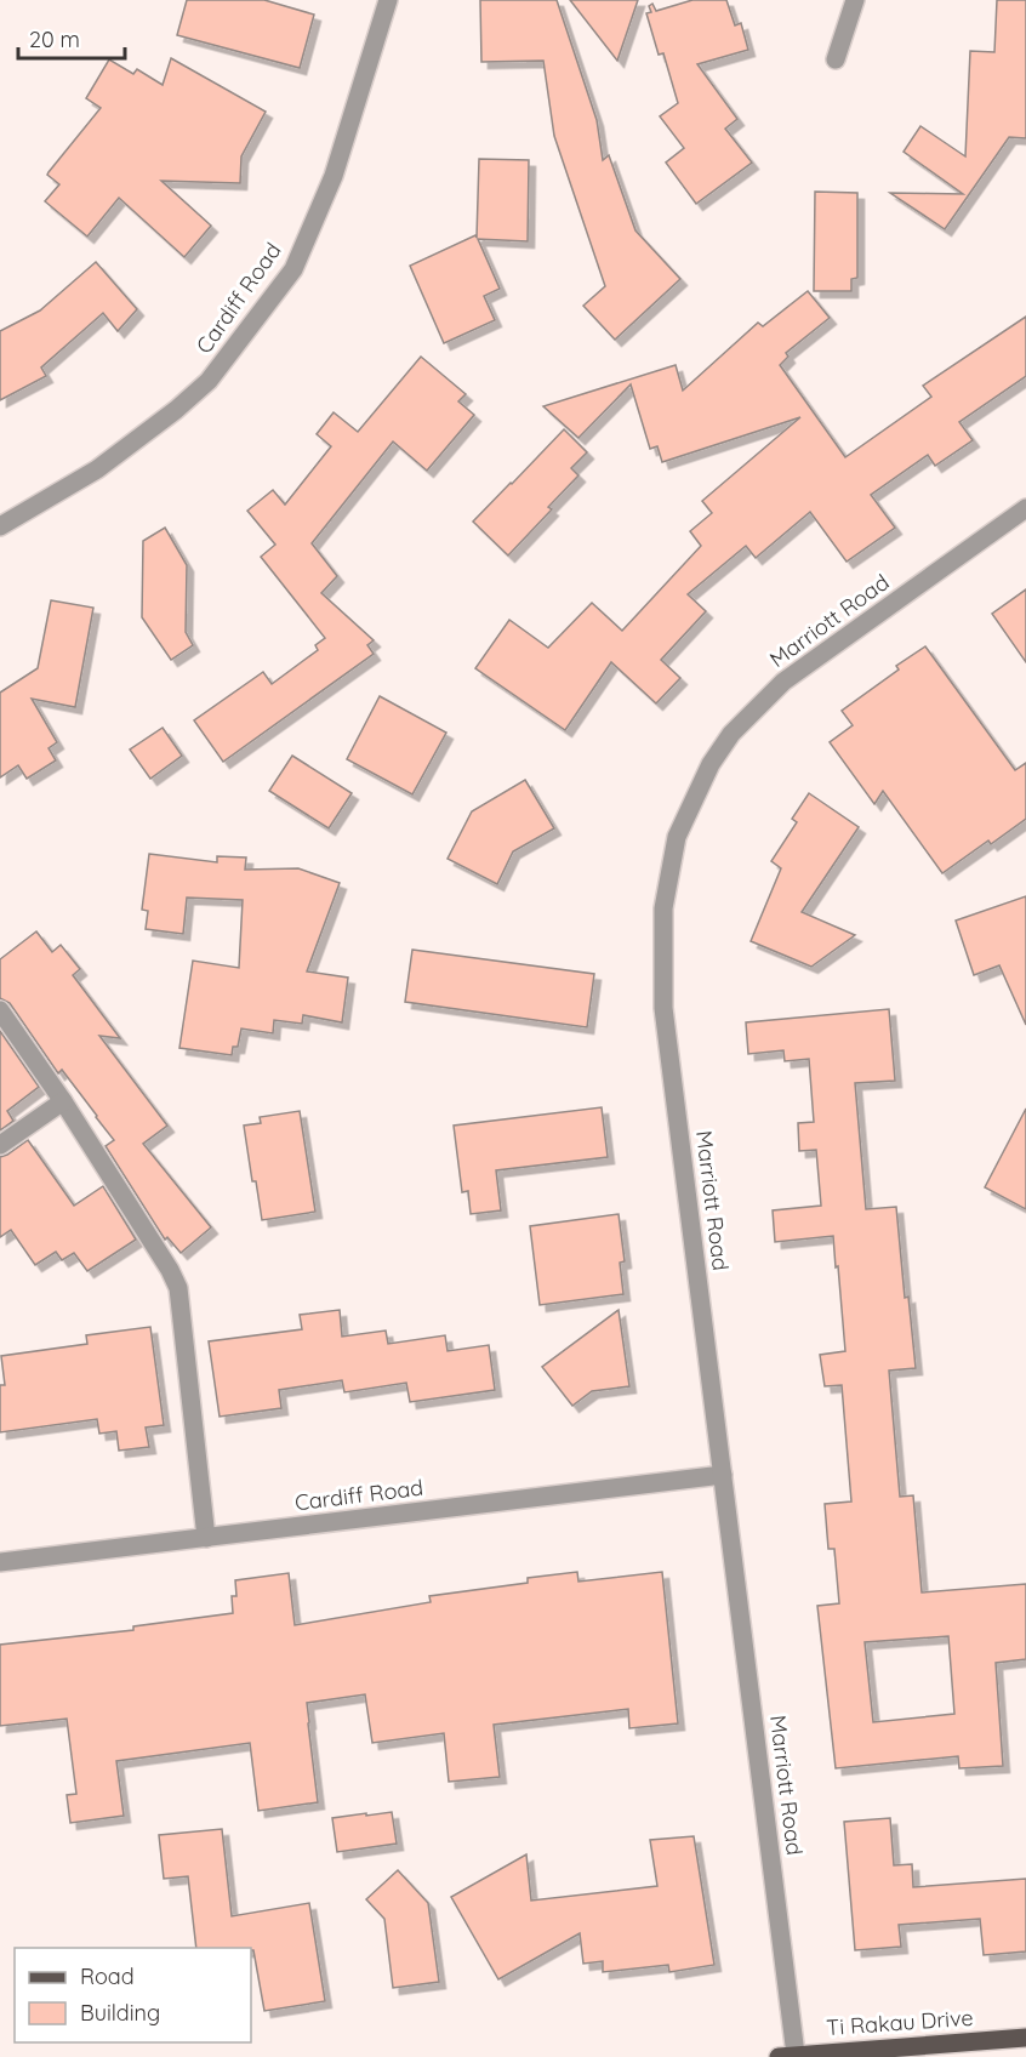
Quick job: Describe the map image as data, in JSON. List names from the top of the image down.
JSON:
{
  "streets": {
    "main road": ["Ti Rakau Drive"],
    "street": ["Cardiff Road", "Marriott Road"]
  },
  "crossings": [
    ["Cardiff Road", "Marriott Road"],
    ["Marriott Road", "Ti Rakau Drive"]
  ],
  "legend": ["Road", "Building"],
  "scale_bar": "20 m"
}
